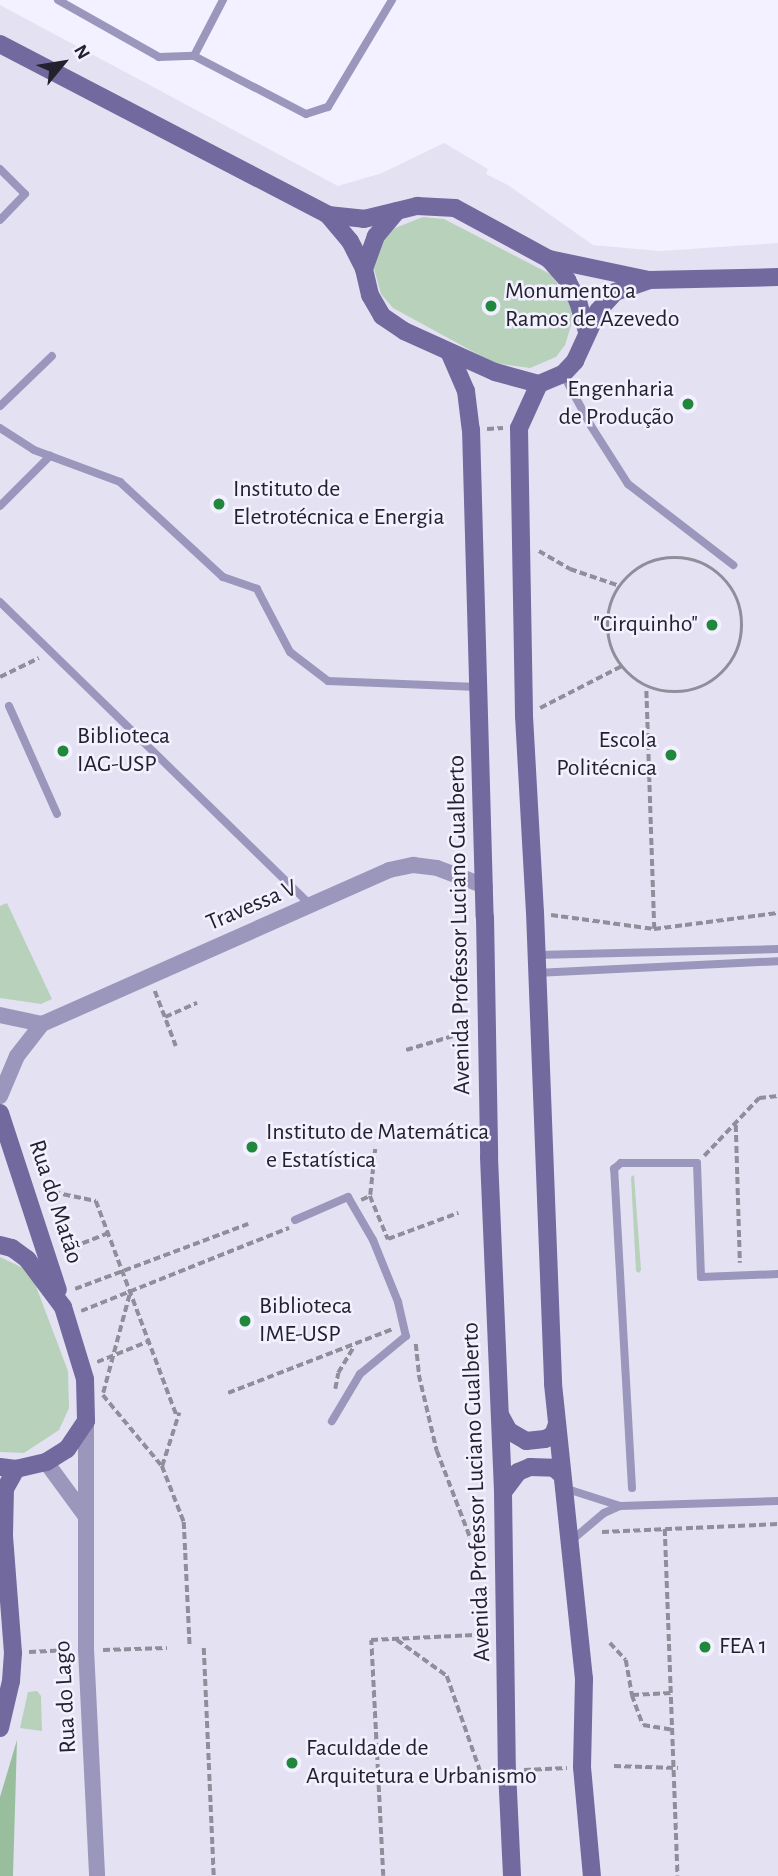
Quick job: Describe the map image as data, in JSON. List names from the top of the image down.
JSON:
{
  "streets": {
    "street": [
      "Travessa V",
      "Avenida Professor Luciano Gualberto",
      "Rua do Matão",
      "Rua do Lago"
    ]
  },
  "crossings": [
    ["Travessa V", "Avenida Professor Luciano Gualberto"],
    ["Rua do Matão", "Rua do Lago"]
  ],
  "places": [
    "Monumento a Ramos de Azevedo",
    "Engenharia de Produção",
    "Instituto de Eletrotécnica e Energia",
    "\"Cirquinho\"",
    "Biblioteca IAG-USP",
    "Escola Politécnica",
    "Instituto de Matemática e Estatística",
    "Biblioteca IME-USP",
    "FEA 1",
    "Faculdade de Arquitetura e Urbanismo"
  ],
  "north": "top right"
}
